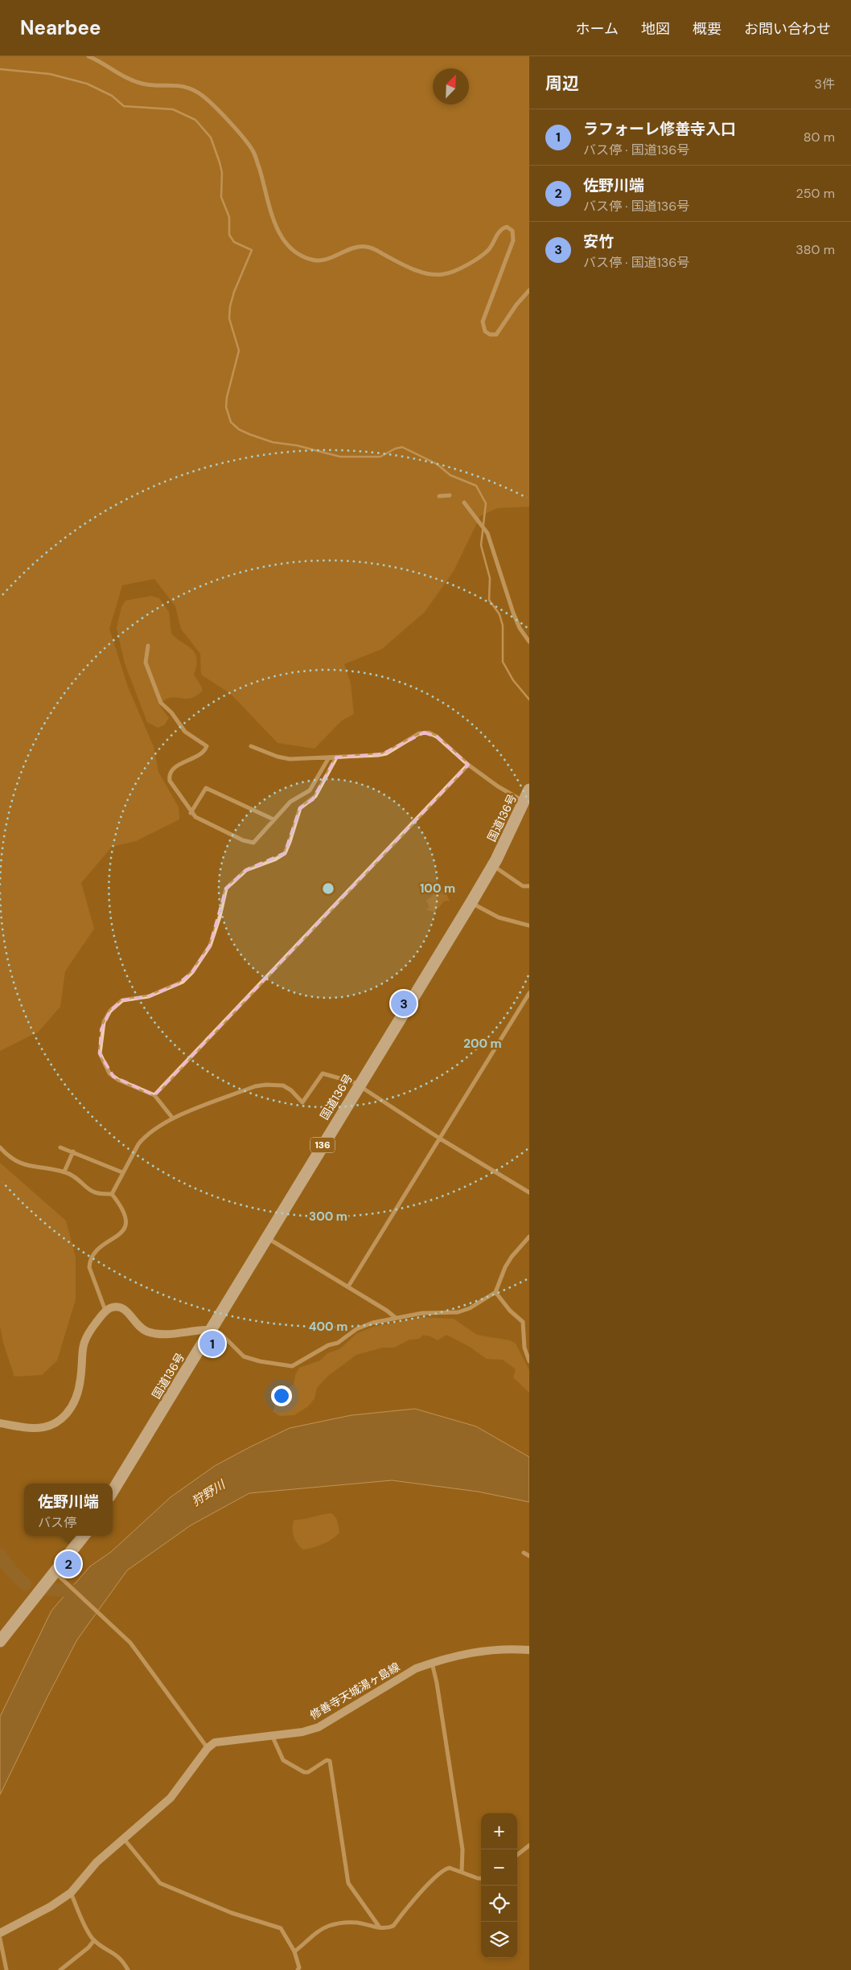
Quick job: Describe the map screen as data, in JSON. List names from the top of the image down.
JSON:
{
  "streets": {
    "highway": ["国道136号", "136"],
    "main road": ["修善寺天城湯ヶ島線"]
  },
  "water": ["狩野川"],
  "north": "top right",
  "page": {
    "header": "Nearbee",
    "nav": [
      "ホーム",
      "地図",
      "概要",
      "お問い合わせ"
    ],
    "heading": ["周辺", "3件"],
    "list": [
      {
        "mark": "1",
        "name": "ラフォーレ修善寺入口",
        "note": "バス停 · 国道136号",
        "value": "80 m"
      },
      {
        "mark": "2",
        "name": "佐野川端",
        "note": "バス停 · 国道136号",
        "value": "250 m"
      },
      {
        "mark": "3",
        "name": "安竹",
        "note": "バス停 · 国道136号",
        "value": "380 m"
      }
    ],
    "pins": ["3", "1", "2"],
    "popup": ["佐野川端", "バス停"],
    "map_buttons": ["+", "−"]
  },
  "rings": [
    "100 m",
    "200 m",
    "300 m",
    "400 m"
  ]
}
